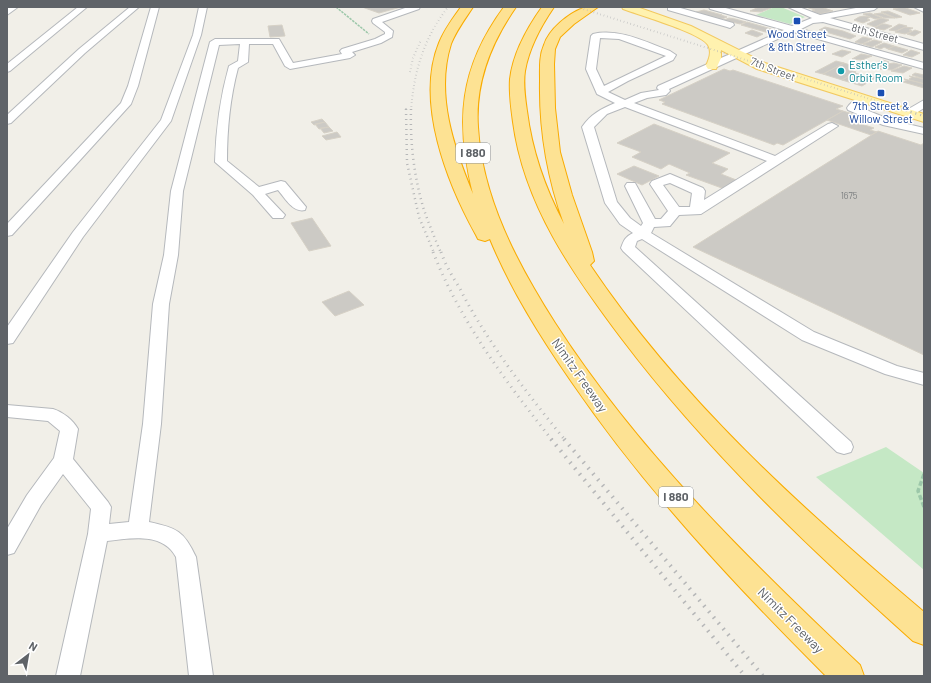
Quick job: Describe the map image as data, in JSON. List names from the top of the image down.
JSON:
{
  "streets": {
    "highway": ["I 880", "Nimitz Freeway"],
    "main road": ["7th Street"],
    "street": ["8th Street"]
  },
  "places": {
    "transit": ["Wood Street & 8th Street", "7th Street & Willow Street"],
    "other": ["Esther's Orbit Room"]
  },
  "house_numbers": ["1675"],
  "north": "top right"
}
